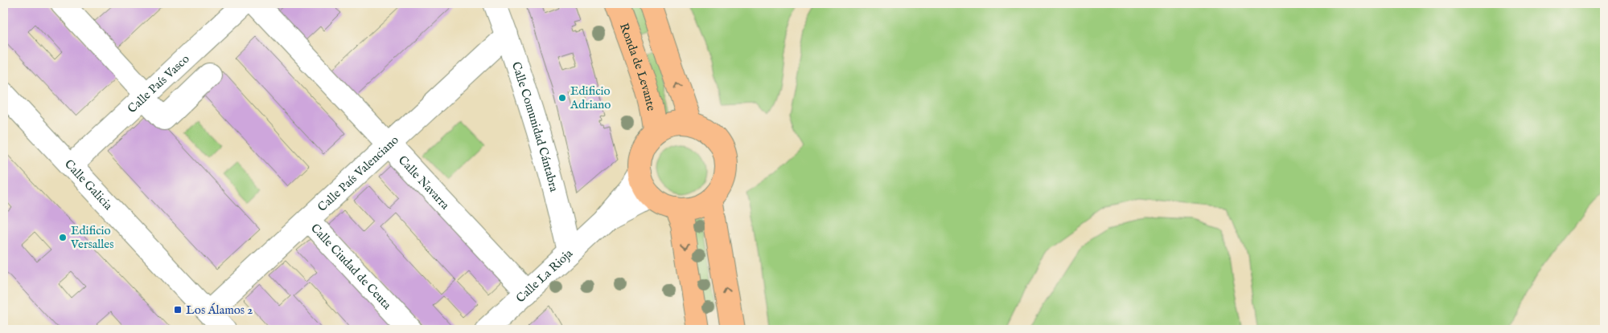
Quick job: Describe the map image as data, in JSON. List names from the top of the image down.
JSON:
{
  "streets": {
    "main road": ["Ronda de Levante"],
    "street": [
      "Calle País Vasco",
      "Calle Comunidad Cántabra",
      "Calle País Valenciano",
      "Calle Navarra",
      "Calle Galicia",
      "Calle Ciudad de Ceuta",
      "Calle La Rioja"
    ]
  },
  "crossings": [
    ["Ronda de Levante", "Calle La Rioja"],
    ["Calle País Vasco", "Calle Galicia"],
    ["Calle Comunidad Cántabra", "Calle País Valenciano"],
    ["Calle Comunidad Cántabra", "Calle La Rioja"],
    ["Calle País Valenciano", "Calle Navarra"],
    ["Calle País Valenciano", "Calle Galicia"],
    ["Calle País Valenciano", "Calle Ciudad de Ceuta"],
    ["Calle Navarra", "Calle La Rioja"]
  ],
  "places": {
    "other": ["Edificio Adriano", "Edificio Versalles"],
    "transit": ["Los Álamos 2"]
  }
}
